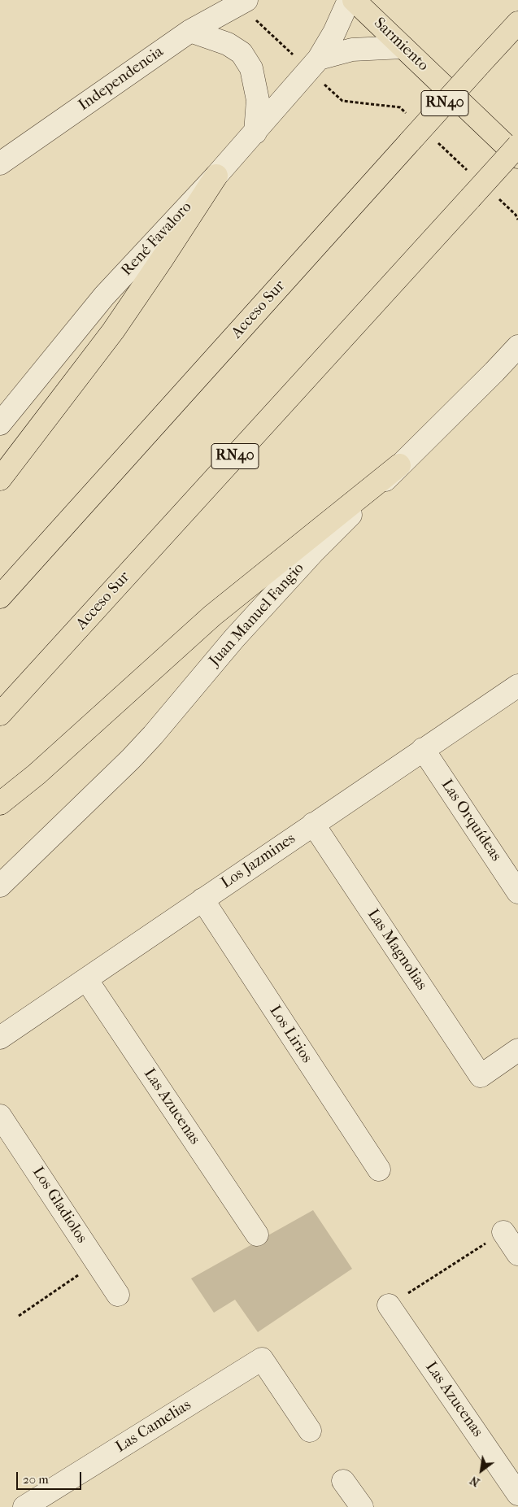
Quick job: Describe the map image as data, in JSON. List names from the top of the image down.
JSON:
{
  "streets": {
    "main road": ["Sarmiento", "RN40", "Acceso Sur"],
    "street": [
      "Independencia",
      "René Favaloro",
      "Juan Manuel Fangio",
      "Las Orquídeas",
      "Los Jazmines",
      "Las Magnolias",
      "Los Lirios",
      "Las Azucenas",
      "Los Gladiolos",
      "Las Camelias"
    ]
  },
  "crossings": [
    ["Las Orquídeas", "Los Jazmines"],
    ["Los Jazmines", "Las Magnolias"],
    ["Los Jazmines", "Los Lirios"],
    ["Los Jazmines", "Las Azucenas"]
  ],
  "scale_bar": "20 m",
  "north": "bottom left"
}
